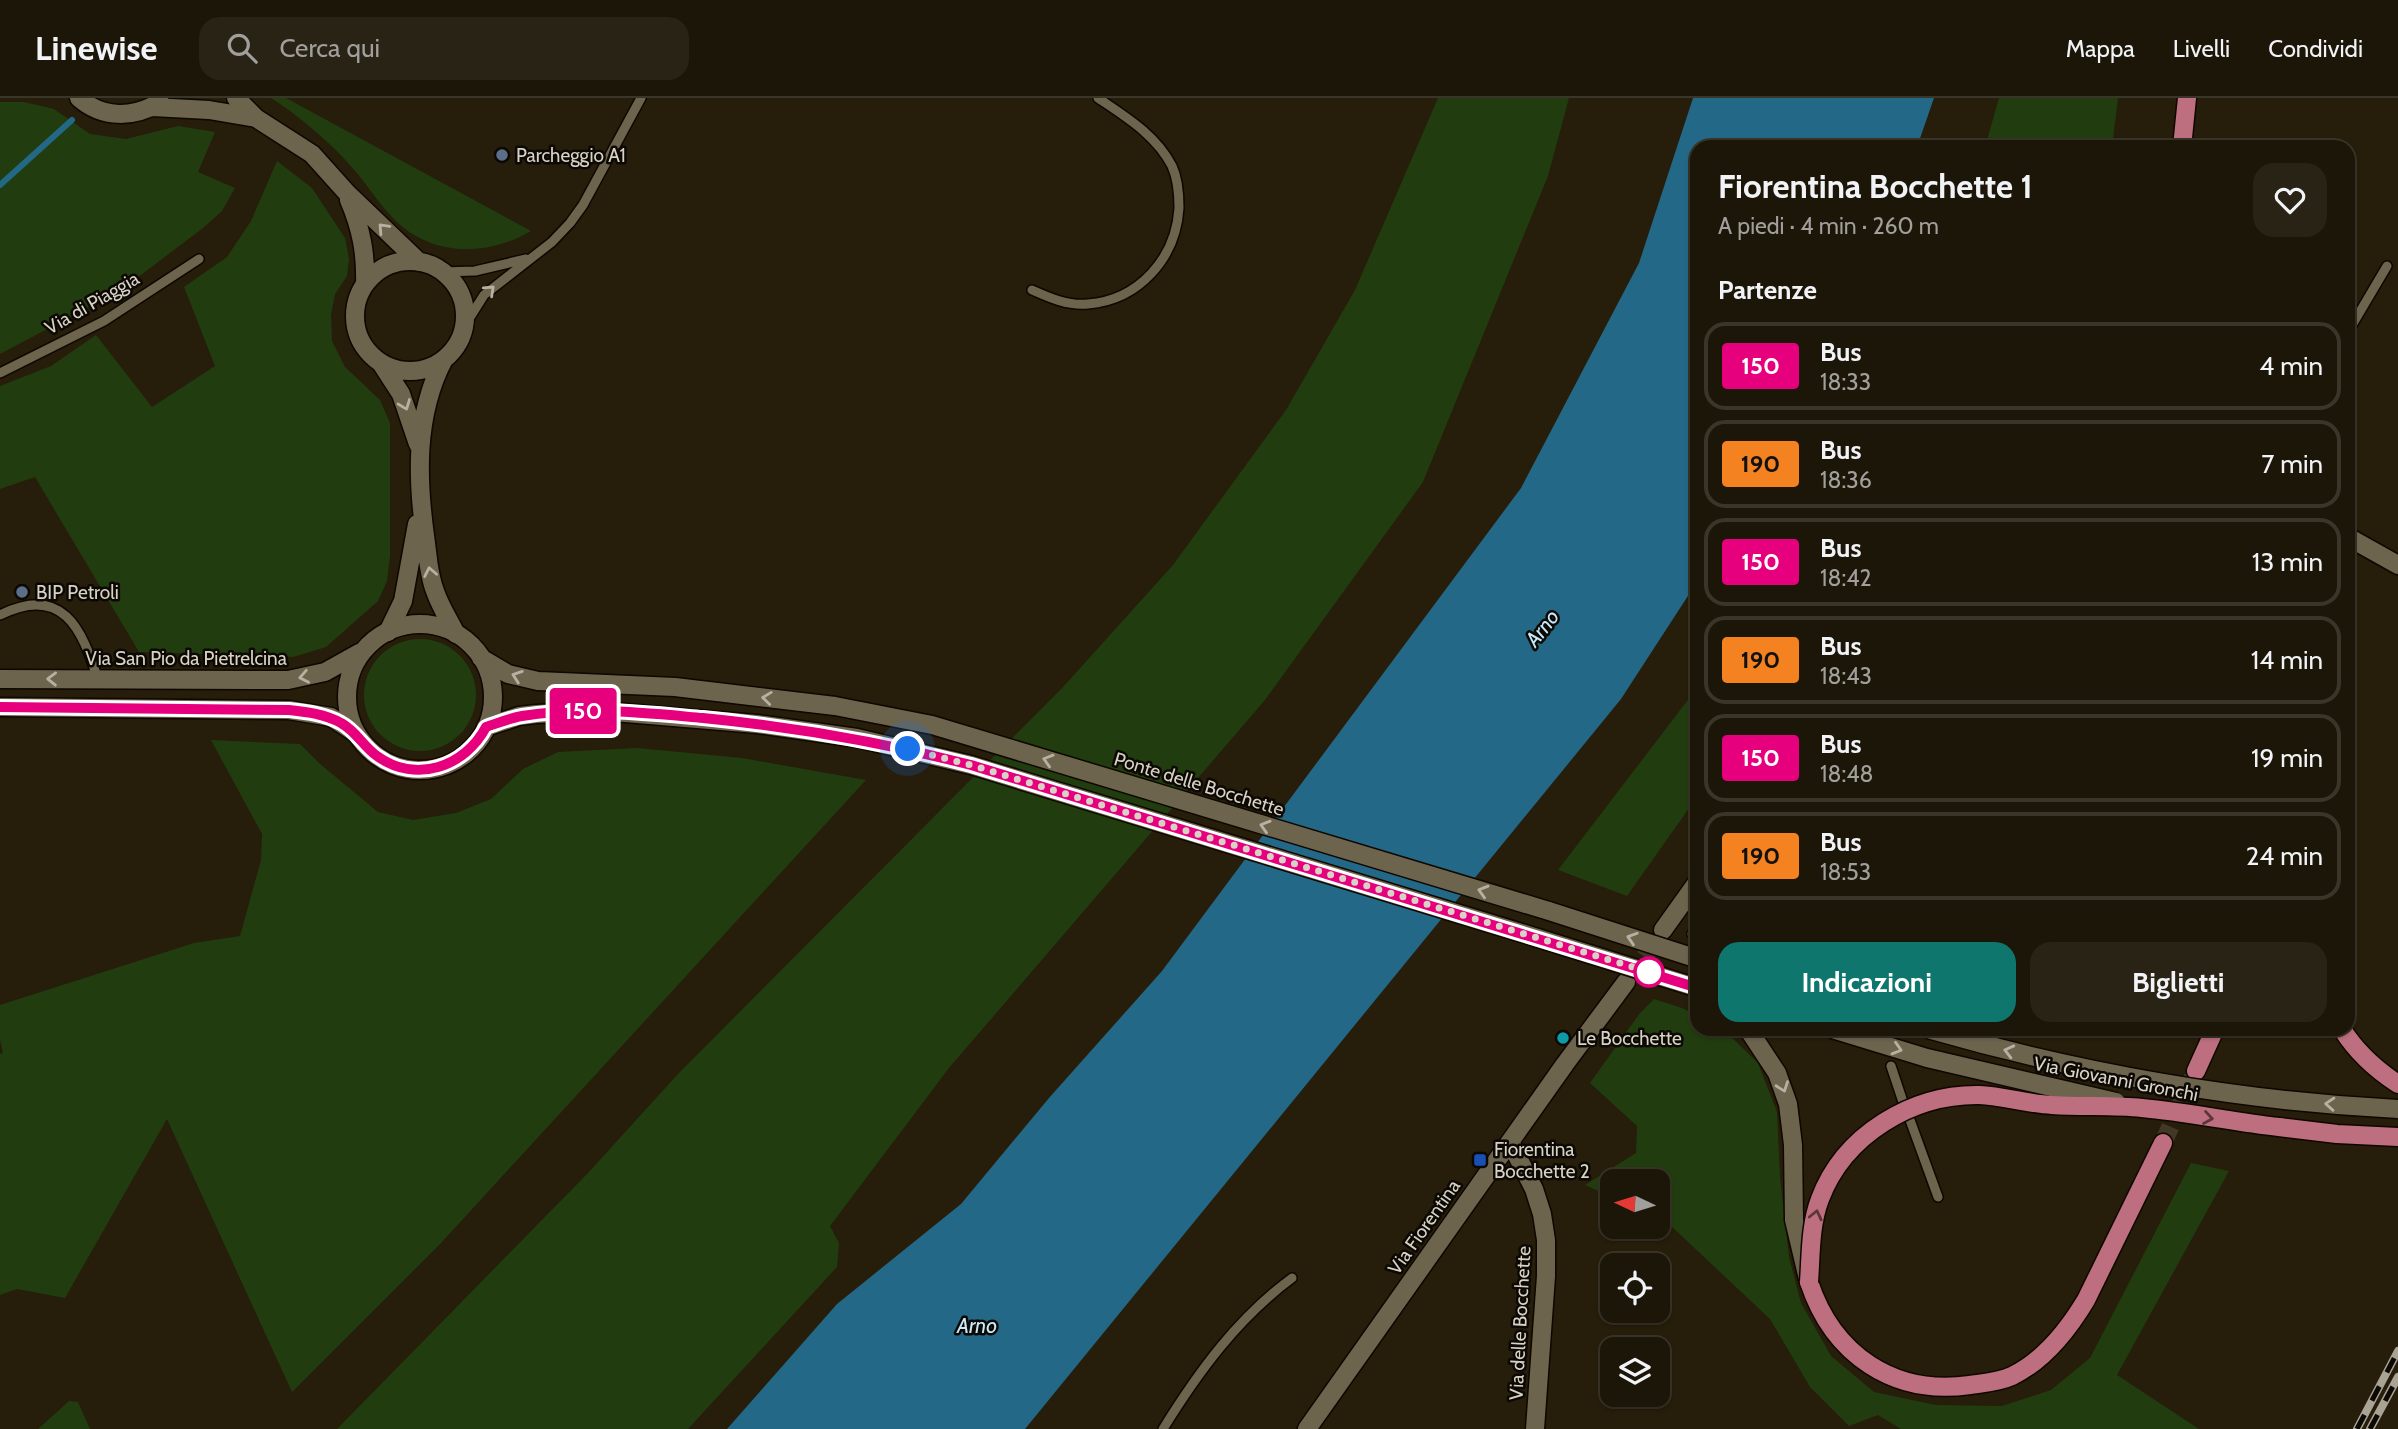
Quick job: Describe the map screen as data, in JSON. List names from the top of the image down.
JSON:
{
  "streets": {
    "main road": [
      "Via San Pio da Pietrelcina",
      "Ponte delle Bocchette",
      "Via Giovanni Gronchi",
      "Via Fiorentina",
      "Via delle Bocchette"
    ],
    "lane": ["Via di Piaggia"]
  },
  "crossings": [
    ["Via San Pio da Pietrelcina", "Ponte delle Bocchette"],
    ["Via Fiorentina", "Via delle Bocchette"]
  ],
  "water": ["Arno"],
  "places": {
    "other": ["Parcheggio A1", "BIP Petroli", "Le Bocchette"],
    "transit": ["Fiorentina Bocchette 2"]
  },
  "lines": ["bus line 150"],
  "north": "left",
  "page": {
    "header": "Linewise",
    "search": "Cerca qui",
    "nav": ["Mappa", "Livelli", "Condividi"],
    "on_map": "150",
    "heading": [
      ["Fiorentina Bocchette 1", "A piedi · 4 min · 260 m"],
      "Partenze"
    ],
    "list": [
      {
        "mark": "150",
        "name": "Bus",
        "note": "18:33",
        "value": "4 min"
      },
      {
        "mark": "190",
        "name": "Bus",
        "note": "18:36",
        "value": "7 min"
      },
      {
        "mark": "150",
        "name": "Bus",
        "note": "18:42",
        "value": "13 min"
      },
      {
        "mark": "190",
        "name": "Bus",
        "note": "18:43",
        "value": "14 min"
      },
      {
        "mark": "150",
        "name": "Bus",
        "note": "18:48",
        "value": "19 min"
      },
      {
        "mark": "190",
        "name": "Bus",
        "note": "18:53",
        "value": "24 min"
      }
    ],
    "buttons": ["Indicazioni", "Biglietti"]
  }
}
